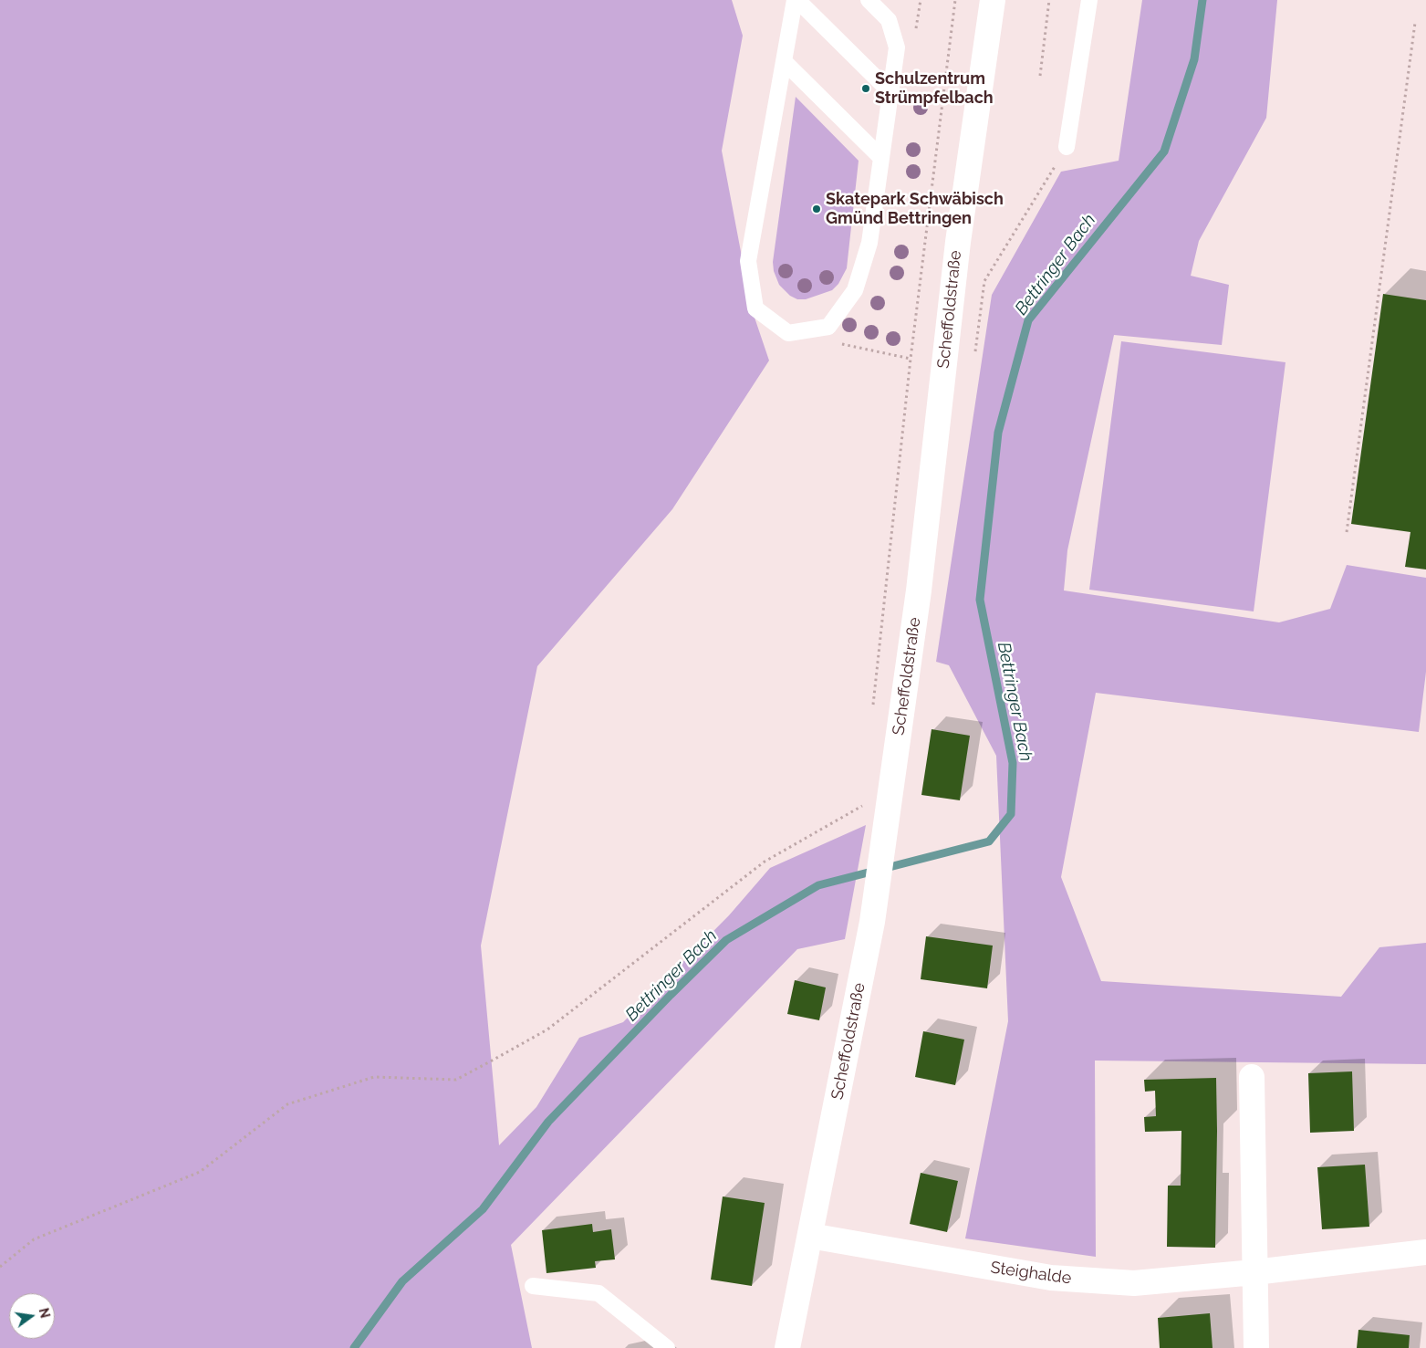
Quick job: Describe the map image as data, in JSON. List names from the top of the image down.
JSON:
{
  "streets": {
    "main road": ["Scheffoldstraße", "Steighalde"]
  },
  "crossings": [
    ["Scheffoldstraße", "Steighalde"]
  ],
  "water": ["Bettringer Bach"],
  "places": ["Schulzentrum Strümpfelbach", "Skatepark Schwäbisch Gmünd Bettringen"],
  "north": "right"
}
